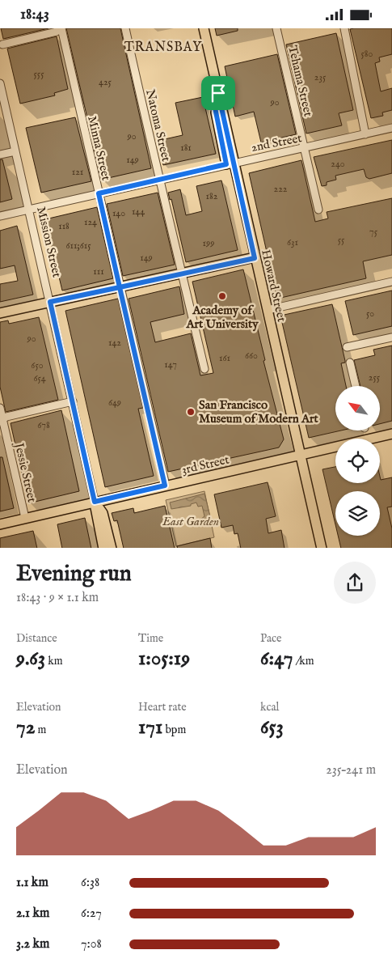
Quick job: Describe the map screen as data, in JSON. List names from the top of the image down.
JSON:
{
  "streets": {
    "main road": ["Mission Street", "Howard Street", "3rd Street"],
    "street": [
      "Tehama Street",
      "Natoma Street",
      "2nd Street",
      "Minna Street",
      "Jessie Street"
    ]
  },
  "crossings": [
    ["Tehama Street", "2nd Street"],
    ["Natoma Street", "2nd Street"],
    ["2nd Street", "Minna Street"],
    ["2nd Street", "Mission Street"],
    ["2nd Street", "Howard Street"],
    ["Minna Street", "3rd Street"],
    ["Mission Street", "3rd Street"],
    ["Howard Street", "3rd Street"],
    ["3rd Street", "Jessie Street"]
  ],
  "districts": ["TRANSBAY"],
  "parks": ["East Garden"],
  "places": ["Academy of Art University", "San Francisco Museum of Modern Art"],
  "house_numbers": [
    "580",
    "555",
    "235",
    "425",
    "90",
    "90",
    "181",
    "149",
    "240",
    "121",
    "222",
    "182",
    "144",
    "140",
    "124",
    "118",
    "75",
    "55",
    "631",
    "199",
    "611;615",
    "149",
    "111",
    "50",
    "90",
    "142",
    "660",
    "161",
    "147",
    "650",
    "255",
    "654",
    "649",
    "678"
  ],
  "north": "top left",
  "page": {
    "status": "18:43",
    "heading": ["Evening run", "18:43 · 9 × 1.1 km"],
    "stats": [
      ["Distance", "9.63 km"],
      ["Time", "1:05:19"],
      ["Pace", "6:47 /km"],
      ["Elevation", "72 m"],
      ["Heart rate", "171 bpm"],
      ["kcal", "653"]
    ],
    "chart": ["Elevation", "235–241 m"],
    "list": [
      {
        "name": "1.1 km",
        "note": "6:38"
      },
      {
        "name": "2.1 km",
        "note": "6:27"
      },
      {
        "name": "3.2 km",
        "note": "7:08"
      }
    ]
  }
}
